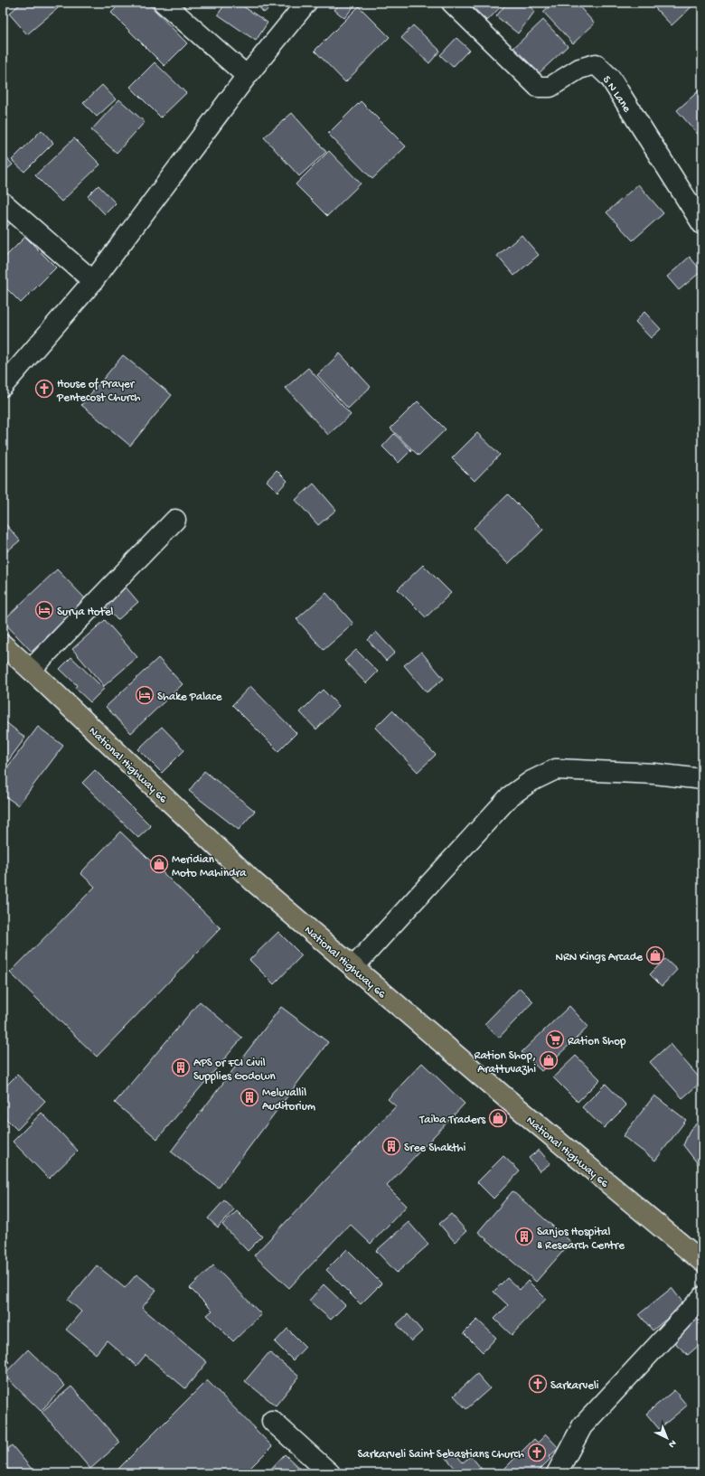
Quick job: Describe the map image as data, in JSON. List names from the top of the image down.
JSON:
{
  "streets": {
    "main road": ["National Highway 66"],
    "street": ["S N Lane"]
  },
  "places": {
    "church": ["House of Prayer Pentecost Church", "Sarkarveli", "Sarkarveli Saint Sebastians Church"],
    "hotel": ["Surya Hotel", "Shake Palace"],
    "shop": [
      "Meridian Moto Mahindra",
      "NRN Kings Arcade",
      "Ration Shop, Arattuvazhi",
      "Taiba Traders"
    ],
    "supermarket": ["Ration Shop"],
    "building": [
      "APS or FCI Civil Supplies Godown",
      "Meluvallil Auditorium",
      "Sree Shakthi",
      "Sanjos Hospital & Research Centre"
    ]
  },
  "north": "bottom right"
}
